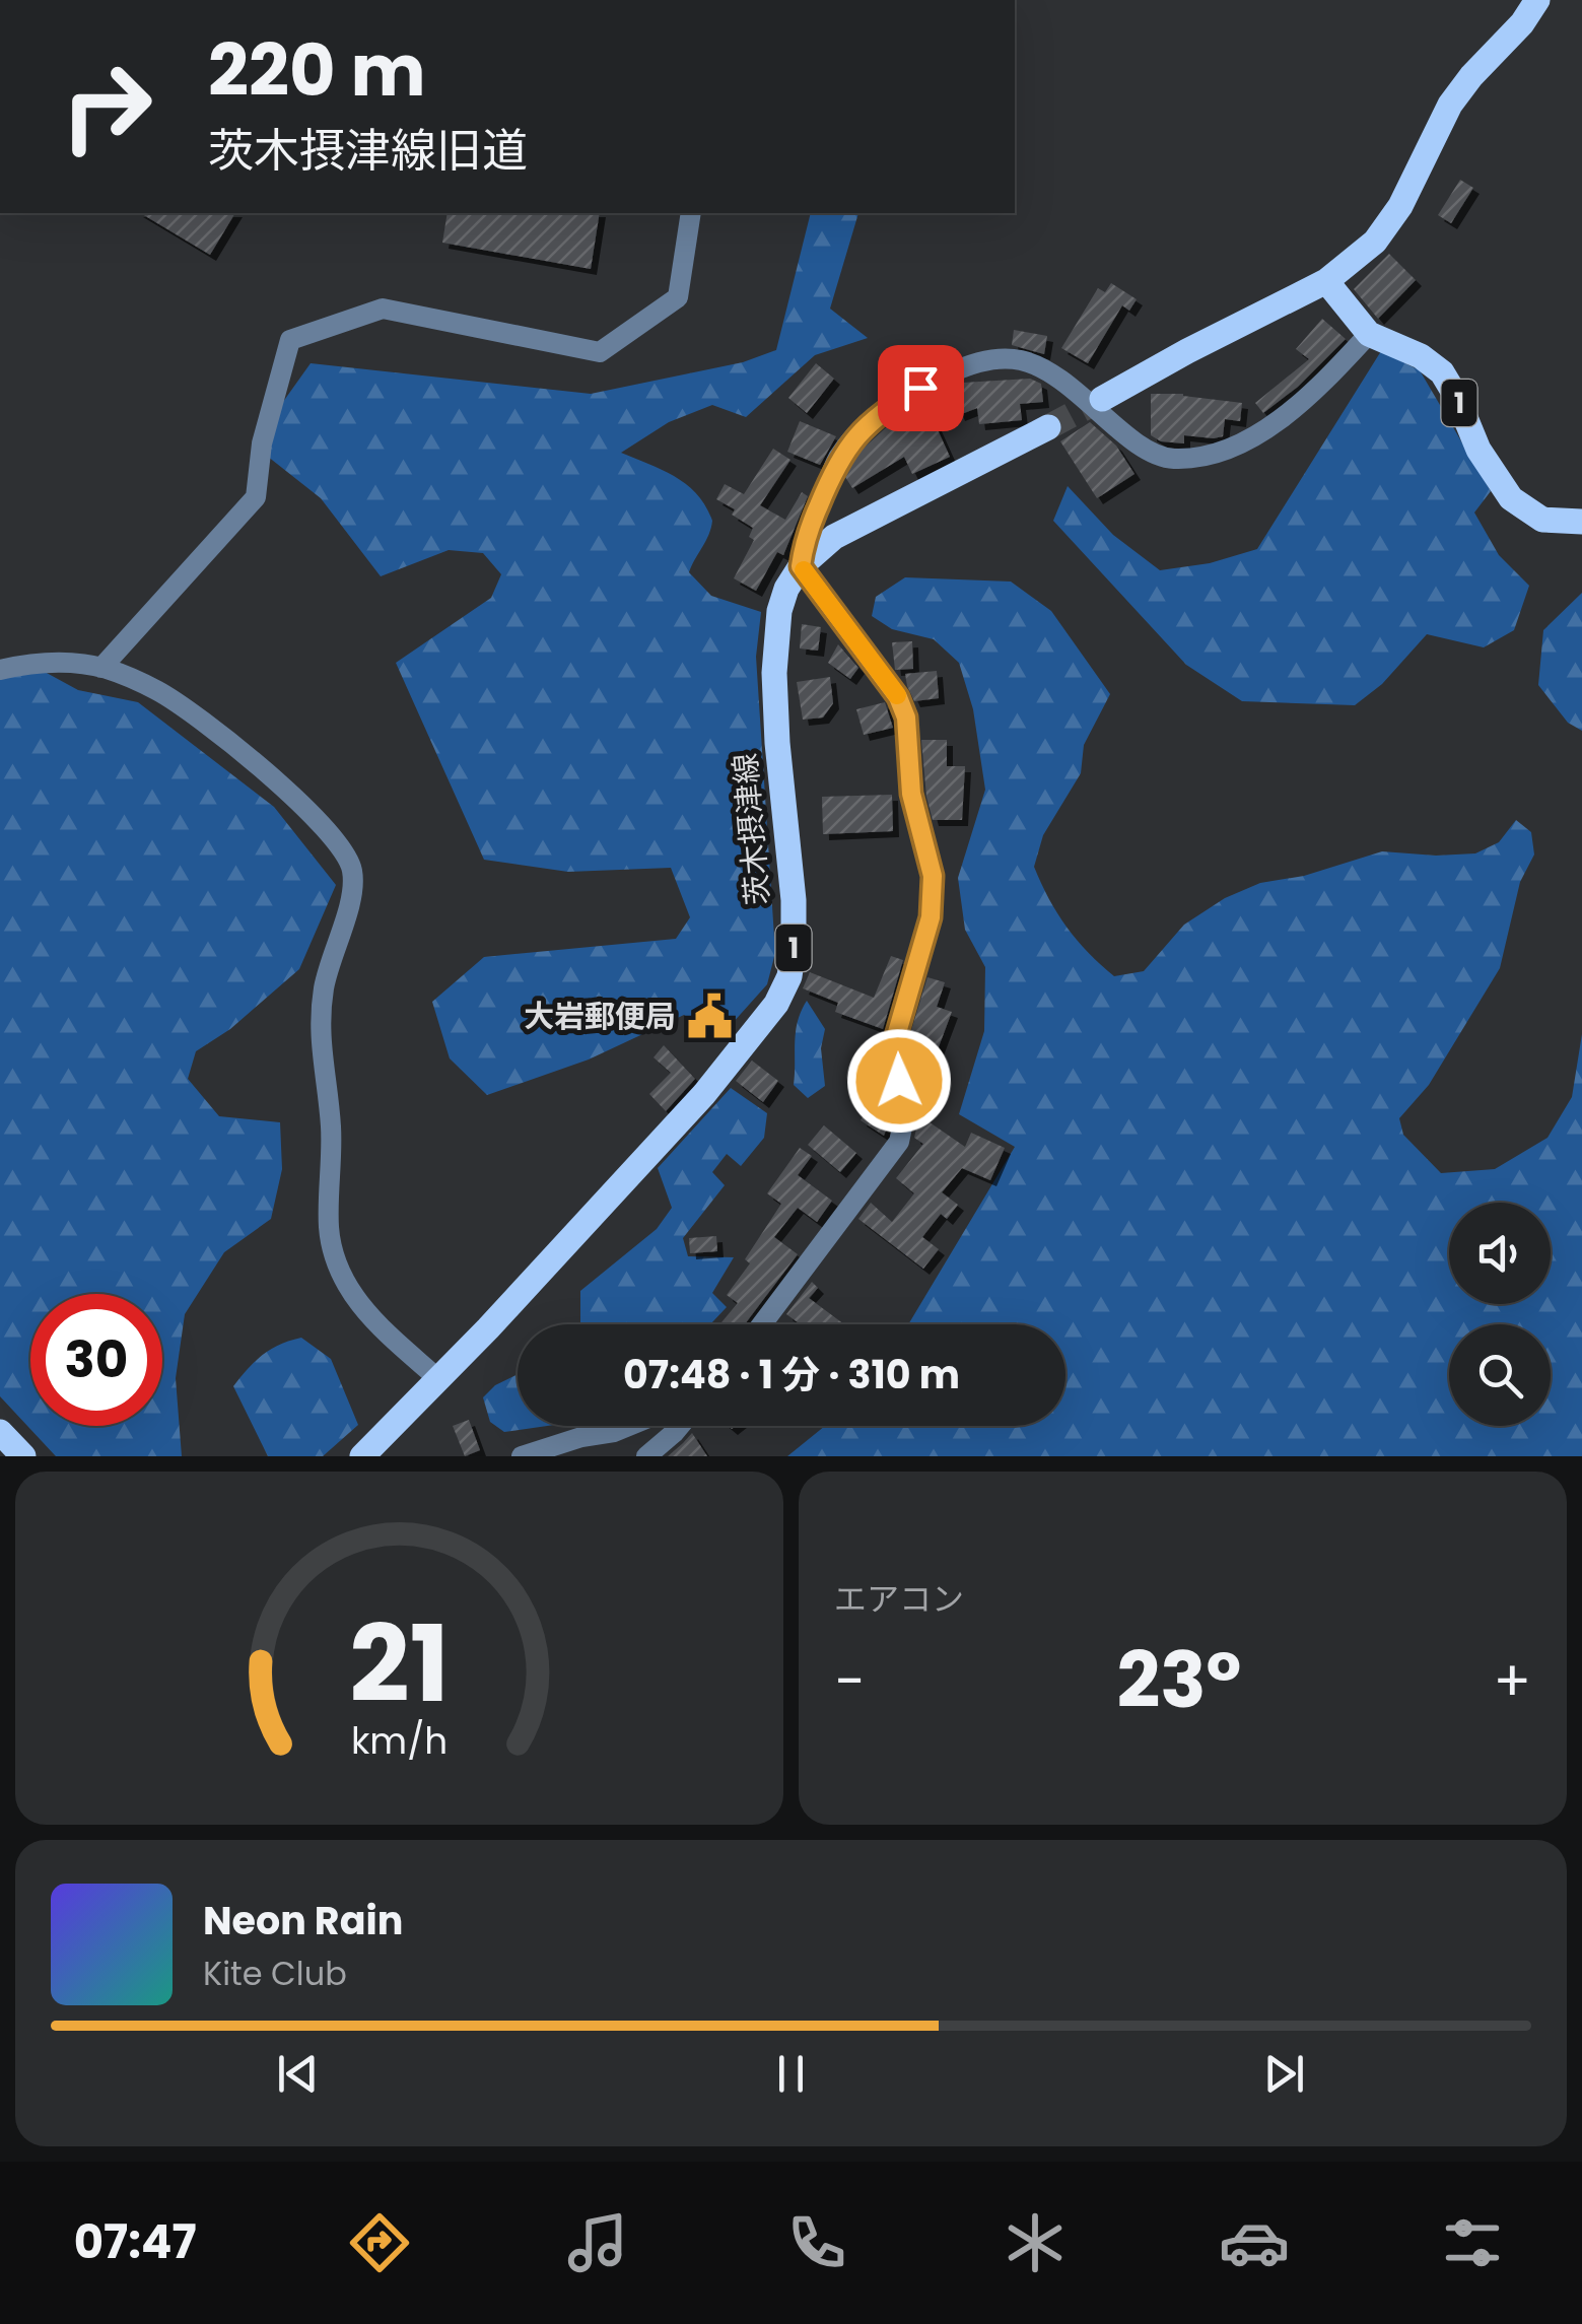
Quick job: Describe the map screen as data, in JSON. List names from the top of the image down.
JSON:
{
  "streets": {
    "main road": ["1", "茨木摂津線"]
  },
  "places": {
    "public building": ["大岩郵便局"]
  },
  "page": {
    "turn": ["220 m", "茨木摂津線旧道"],
    "limit": "30",
    "trip": "07:48 · 1 分 · 310 m",
    "tile": "エアコン",
    "heat": ["−", "23°", "+"],
    "song": ["Neon Rain", "Kite Club"],
    "tabs": "07:47",
    "gauge": ["21", "km/h"]
  }
}
